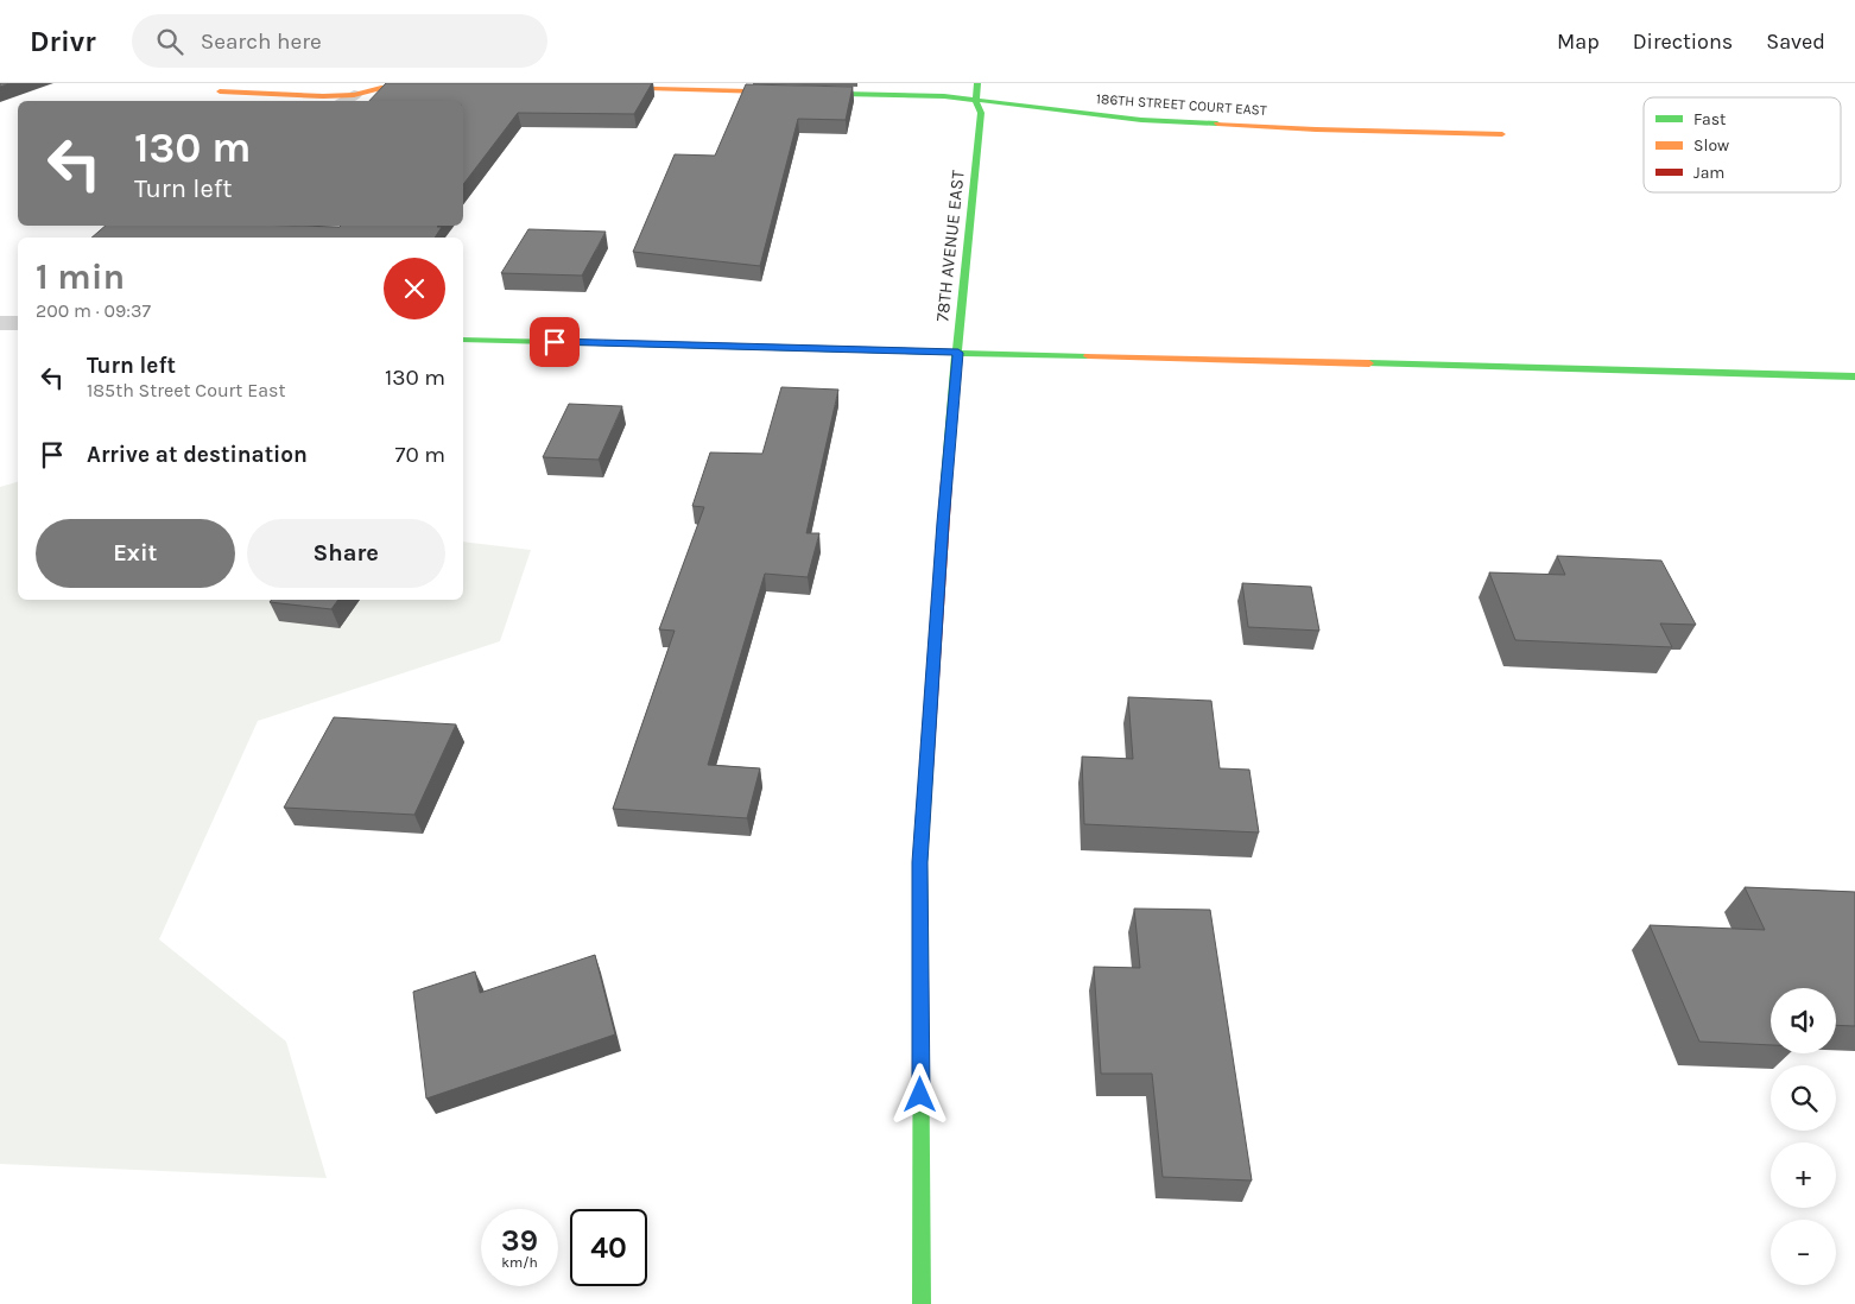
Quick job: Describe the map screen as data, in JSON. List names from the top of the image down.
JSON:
{
  "streets": {
    "street": ["186TH STREET COURT EAST", "78TH AVENUE EAST"]
  },
  "crossings": [
    ["186TH STREET COURT EAST", "78TH AVENUE EAST"]
  ],
  "legend": ["Fast", "Slow", "Jam"],
  "page": {
    "header": "Drivr",
    "search": "Search here",
    "nav": ["Map", "Directions", "Saved"],
    "turn": ["130 m", "Turn left"],
    "heading": ["1 min", "200 m · 09:37"],
    "list": [
      {
        "name": "Turn left",
        "note": "185th Street Court East",
        "value": "130 m"
      },
      {
        "name": "Arrive at destination",
        "value": "70 m"
      }
    ],
    "buttons": ["Exit", "Share"],
    "map_buttons": ["+", "−"],
    "speed": "39 km/h",
    "limit": "40"
  }
}
